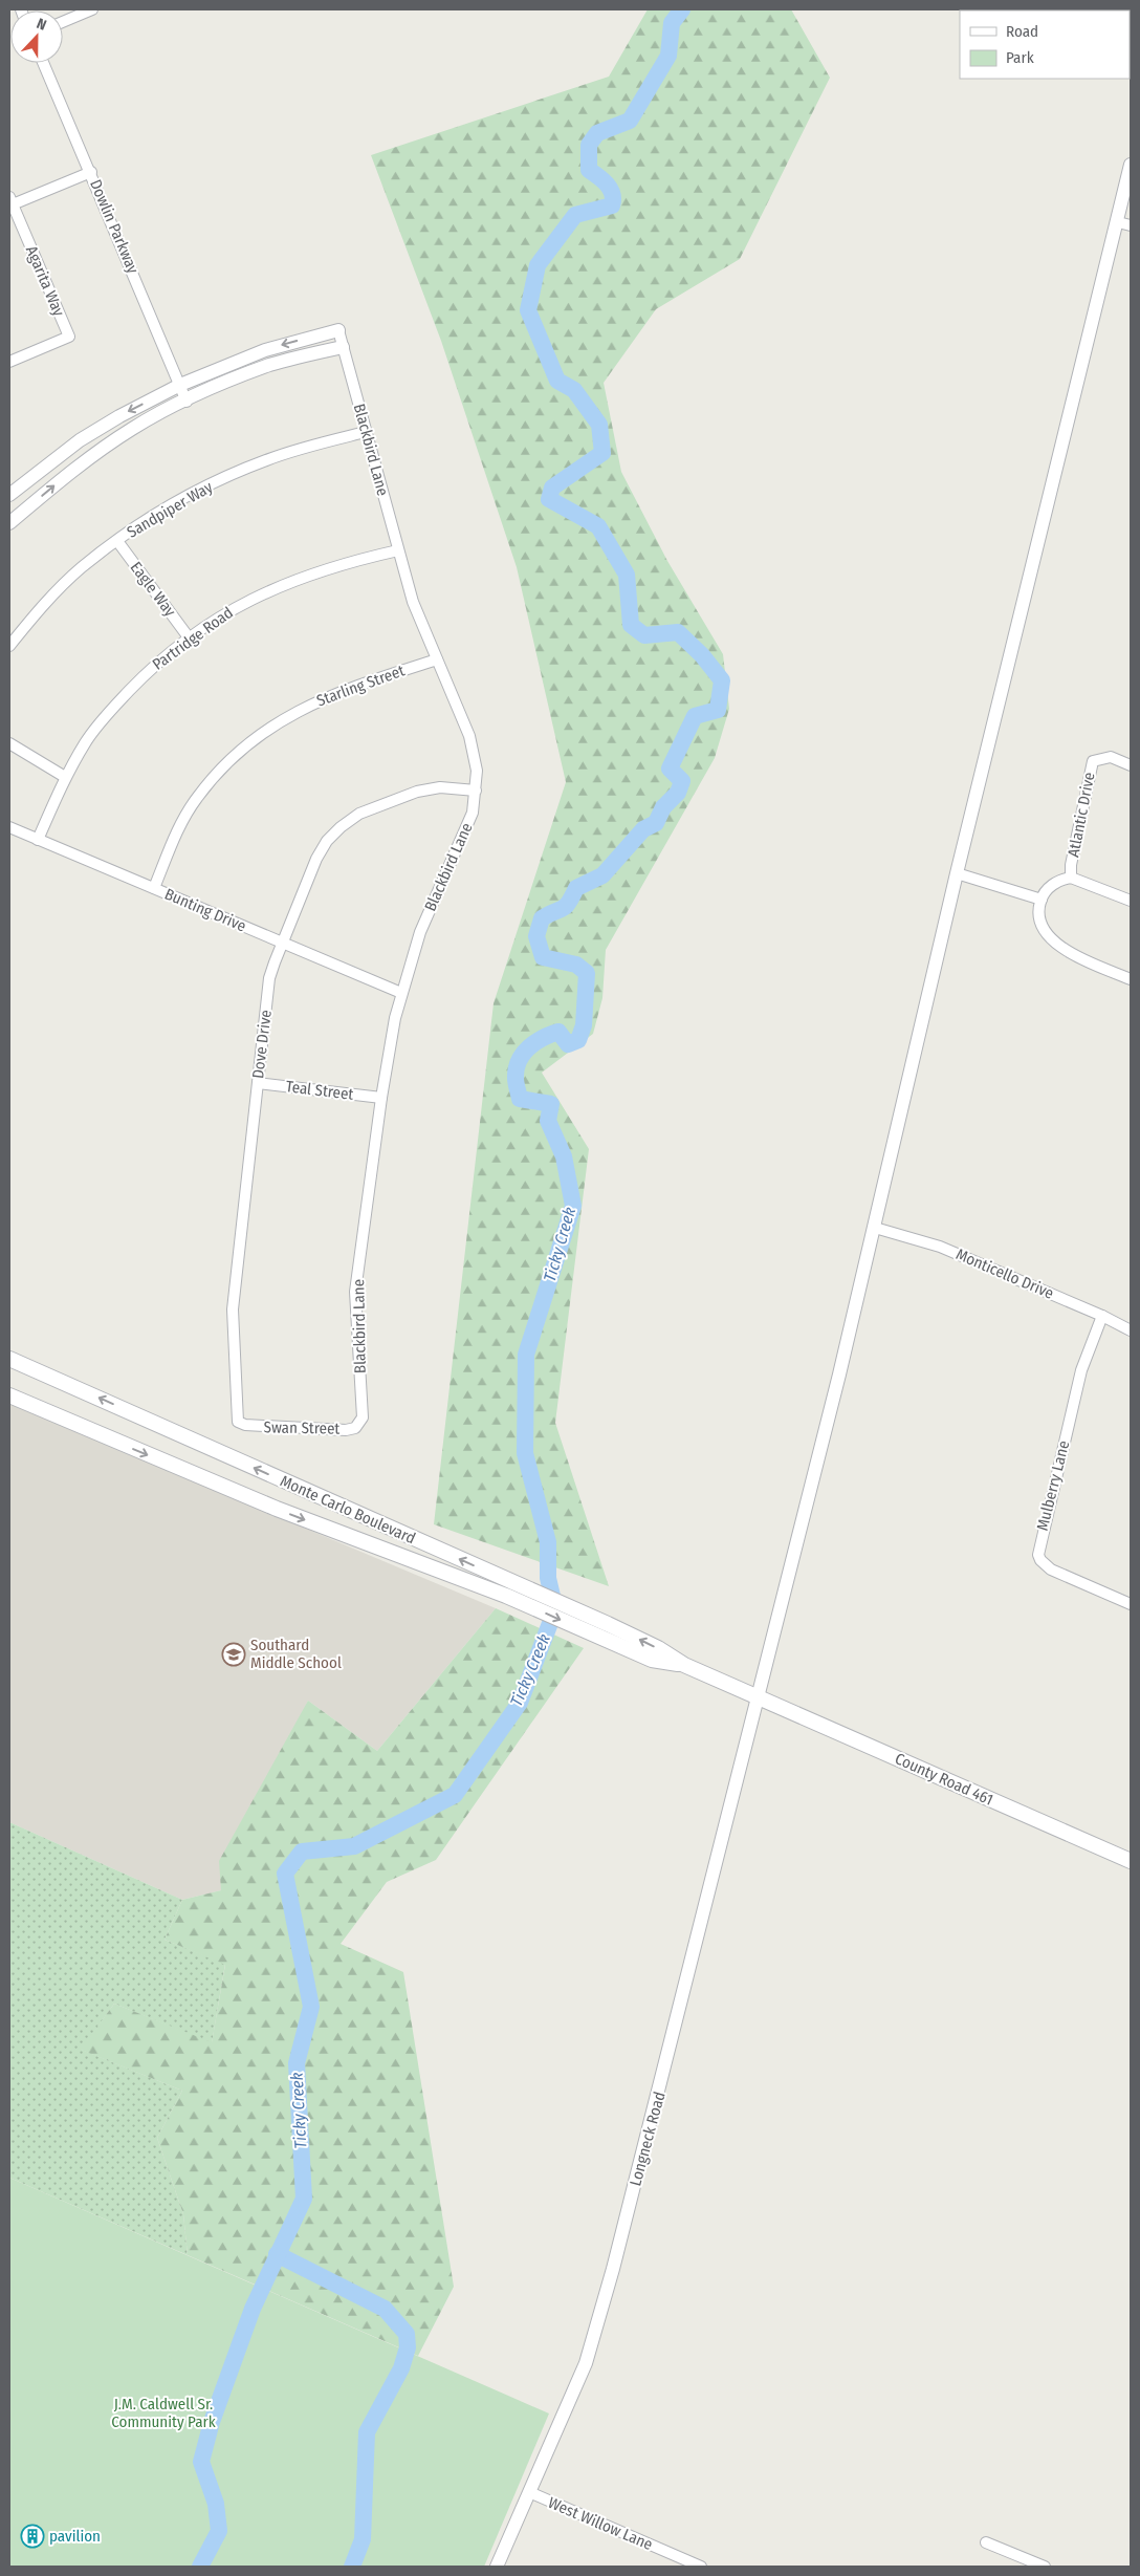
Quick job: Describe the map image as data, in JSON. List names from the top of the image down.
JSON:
{
  "streets": {
    "main road": ["Monte Carlo Boulevard", "County Road 461"],
    "street": [
      "Dowlin Parkway",
      "Agarita Way",
      "Blackbird Lane",
      "Sandpiper Way",
      "Eagle Way",
      "Partridge Road",
      "Starling Street",
      "Atlantic Drive",
      "Bunting Drive",
      "Dove Drive",
      "Teal Street",
      "Monticello Drive",
      "Swan Street",
      "Mulberry Lane",
      "Longneck Road",
      "West Willow Lane"
    ]
  },
  "crossings": [
    ["Blackbird Lane", "Sandpiper Way"],
    ["Blackbird Lane", "Partridge Road"],
    ["Blackbird Lane", "Starling Street"],
    ["Blackbird Lane", "Bunting Drive"],
    ["Blackbird Lane", "Dove Drive"],
    ["Blackbird Lane", "Teal Street"],
    ["Blackbird Lane", "Swan Street"],
    ["Sandpiper Way", "Eagle Way"],
    ["Eagle Way", "Partridge Road"],
    ["Partridge Road", "Bunting Drive"],
    ["Starling Street", "Bunting Drive"],
    ["Bunting Drive", "Dove Drive"],
    ["Dove Drive", "Teal Street"],
    ["Dove Drive", "Swan Street"],
    ["Monticello Drive", "Mulberry Lane"],
    ["Monticello Drive", "Longneck Road"],
    ["Monte Carlo Boulevard", "County Road 461"],
    ["Monte Carlo Boulevard", "Longneck Road"],
    ["County Road 461", "Longneck Road"],
    ["Longneck Road", "West Willow Lane"]
  ],
  "water": ["Ticky Creek"],
  "parks": ["J.M. Caldwell Sr. Community Park"],
  "places": {
    "school or university": ["Southard Middle School"],
    "building": ["pavilion"]
  },
  "legend": ["Road", "Park"],
  "north": "top"
}
